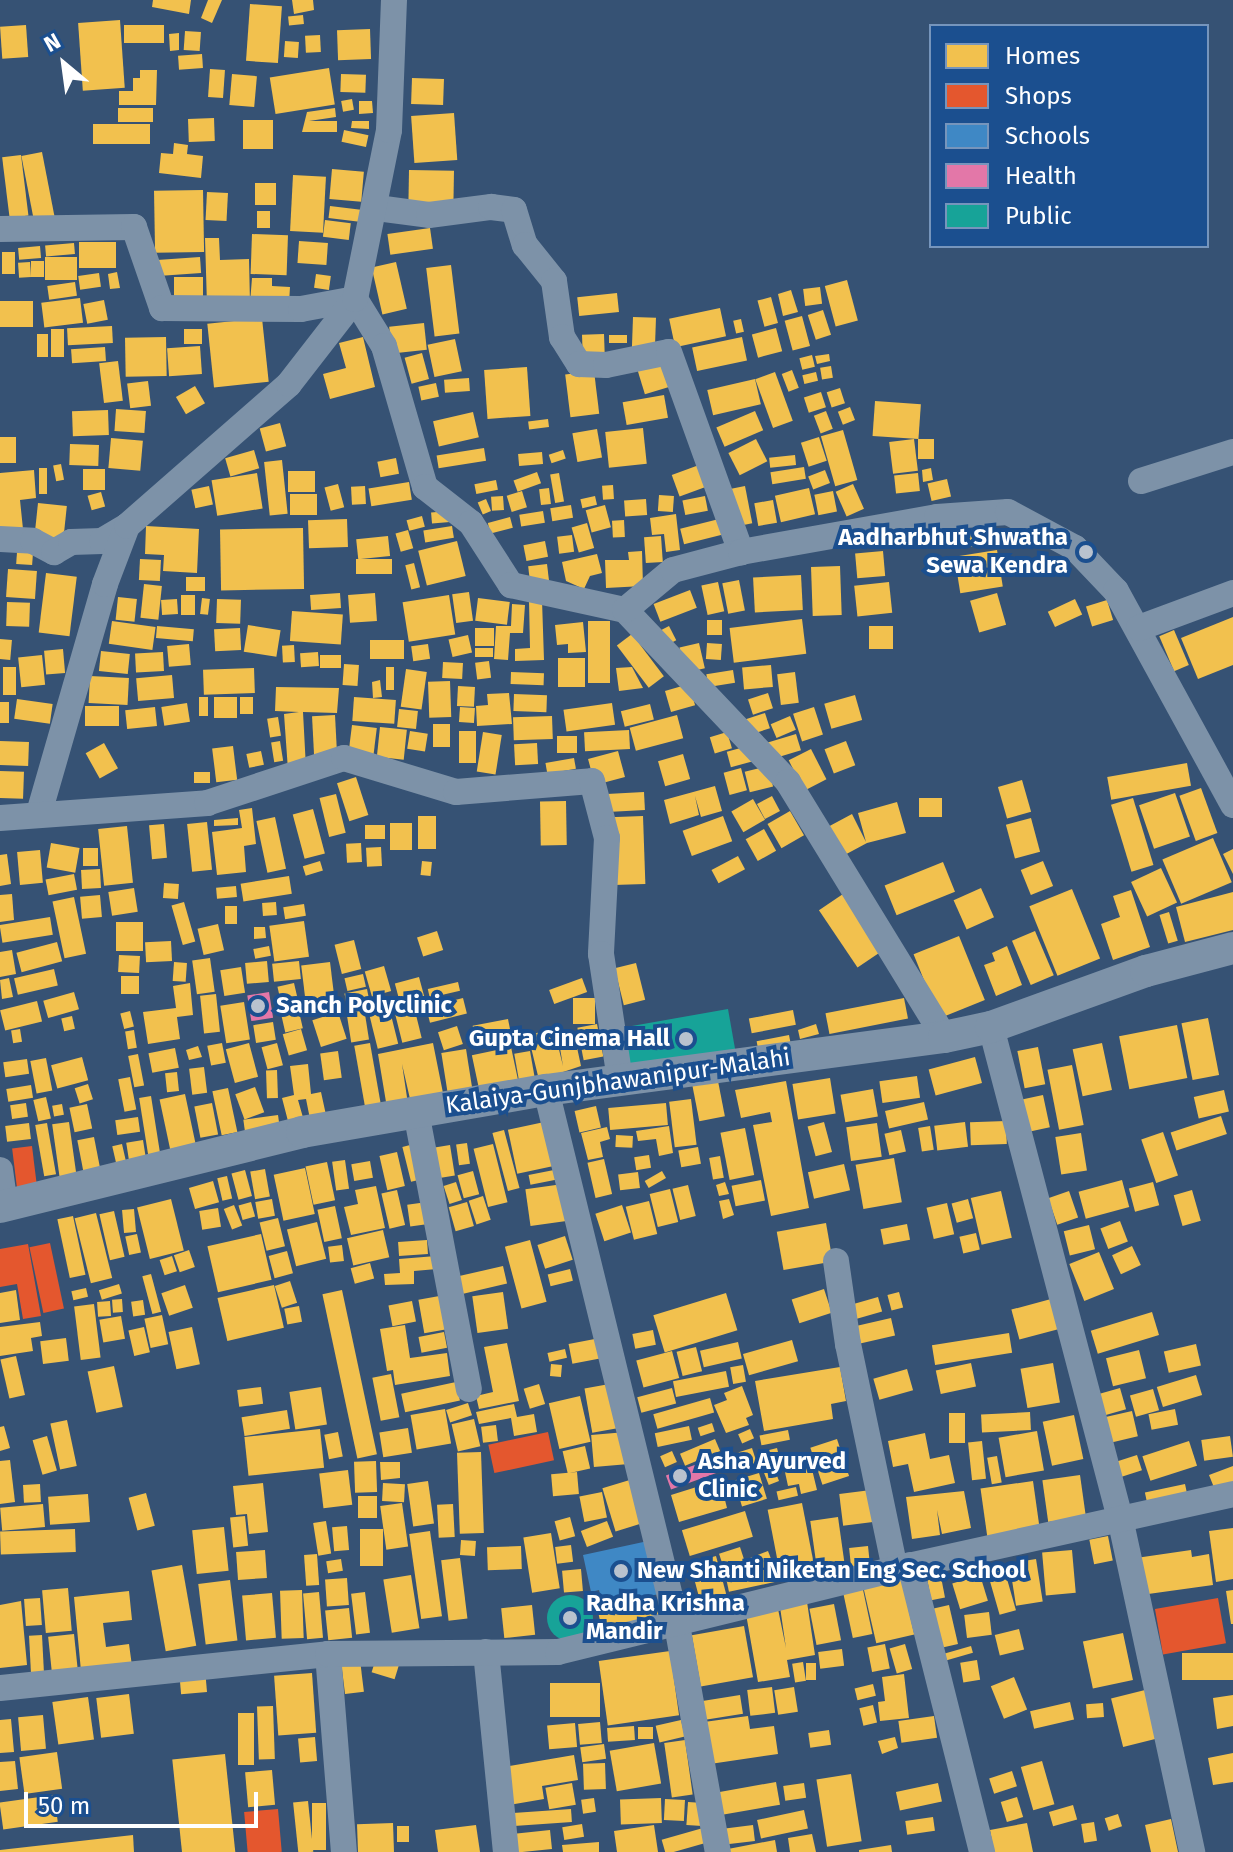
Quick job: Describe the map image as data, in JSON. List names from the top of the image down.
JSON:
{
  "streets": {
    "street": ["Kalaiya-Gunjbhawanipur-Malahi"]
  },
  "places": [
    "Aadharbhut Shwatha Sewa Kendra",
    "Sanch Polyclinic",
    "Gupta Cinema Hall",
    "Asha Ayurved Clinic",
    "New Shanti Niketan Eng Sec. School",
    "Radha Krishna Mandir"
  ],
  "legend": [
    "Homes",
    "Shops",
    "Schools",
    "Health",
    "Public"
  ],
  "scale_bar": "50 m",
  "north": "top left"
}
